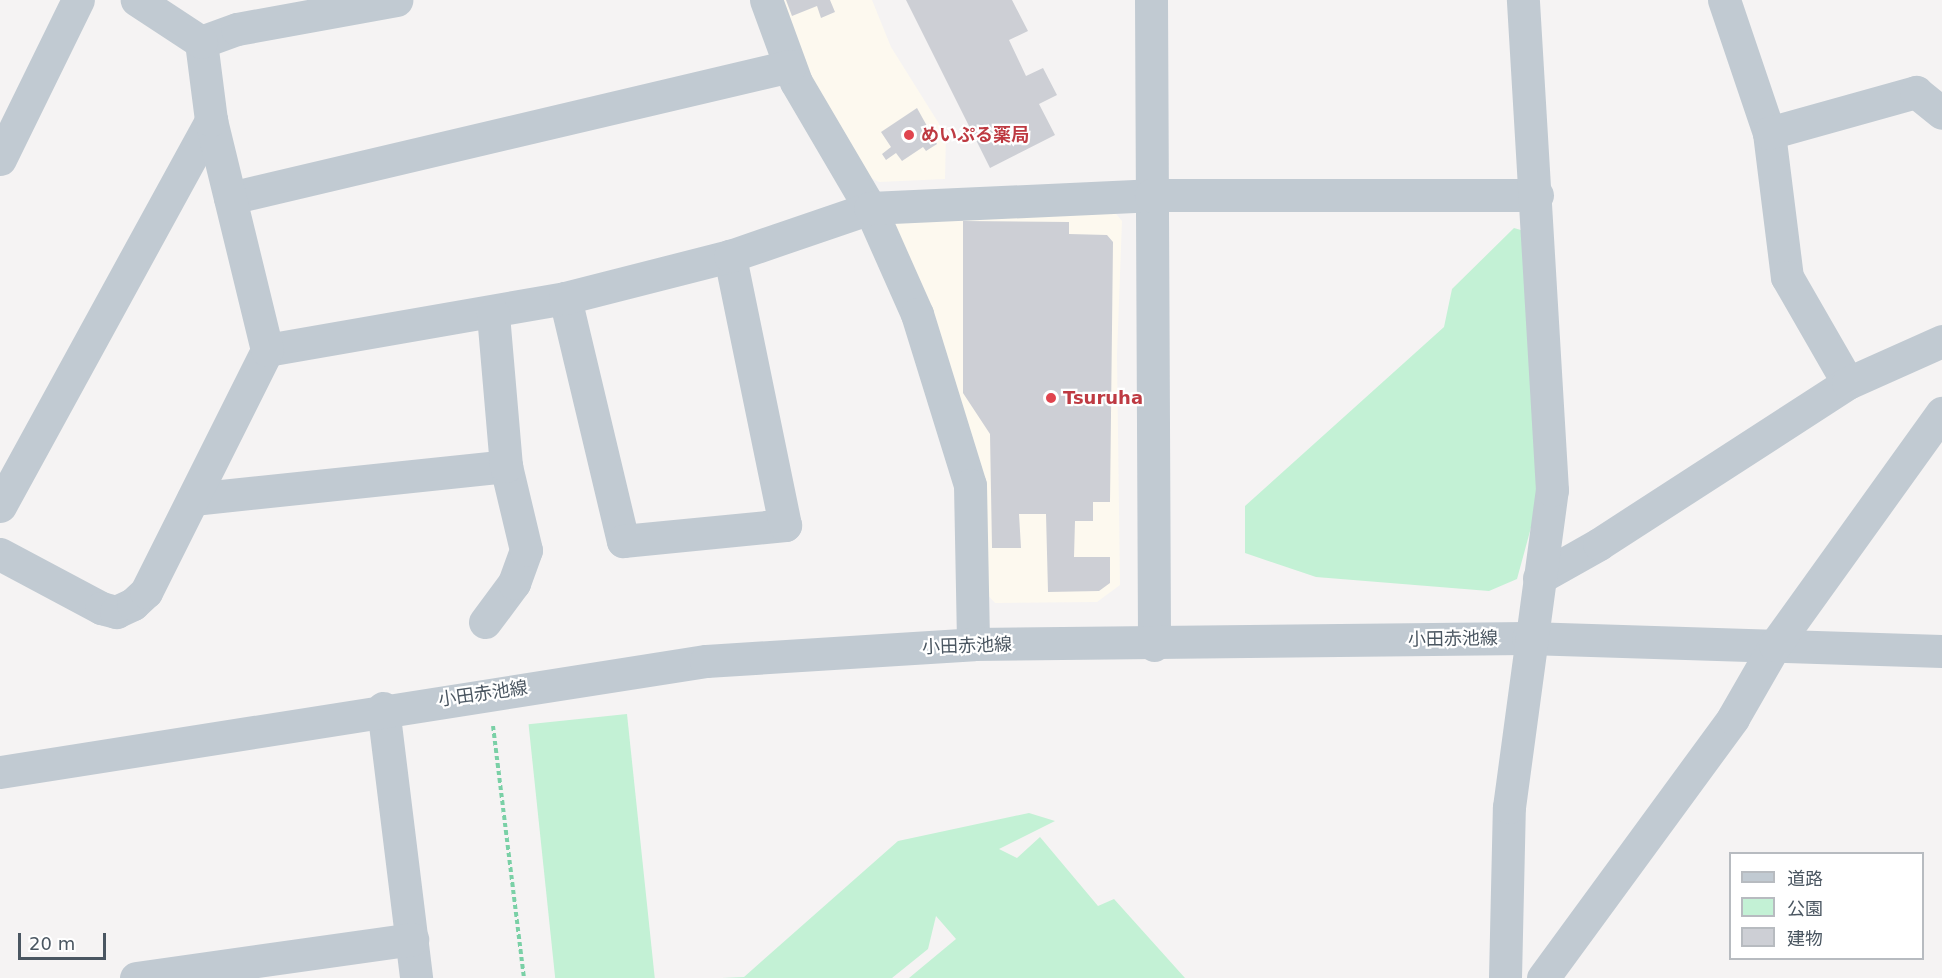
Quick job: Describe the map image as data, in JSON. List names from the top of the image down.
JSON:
{
  "streets": {
    "street": ["小田赤池線"]
  },
  "places": ["めいぷる薬局", "Tsuruha"],
  "legend": ["道路", "公園", "建物"],
  "scale_bar": "20 m"
}
